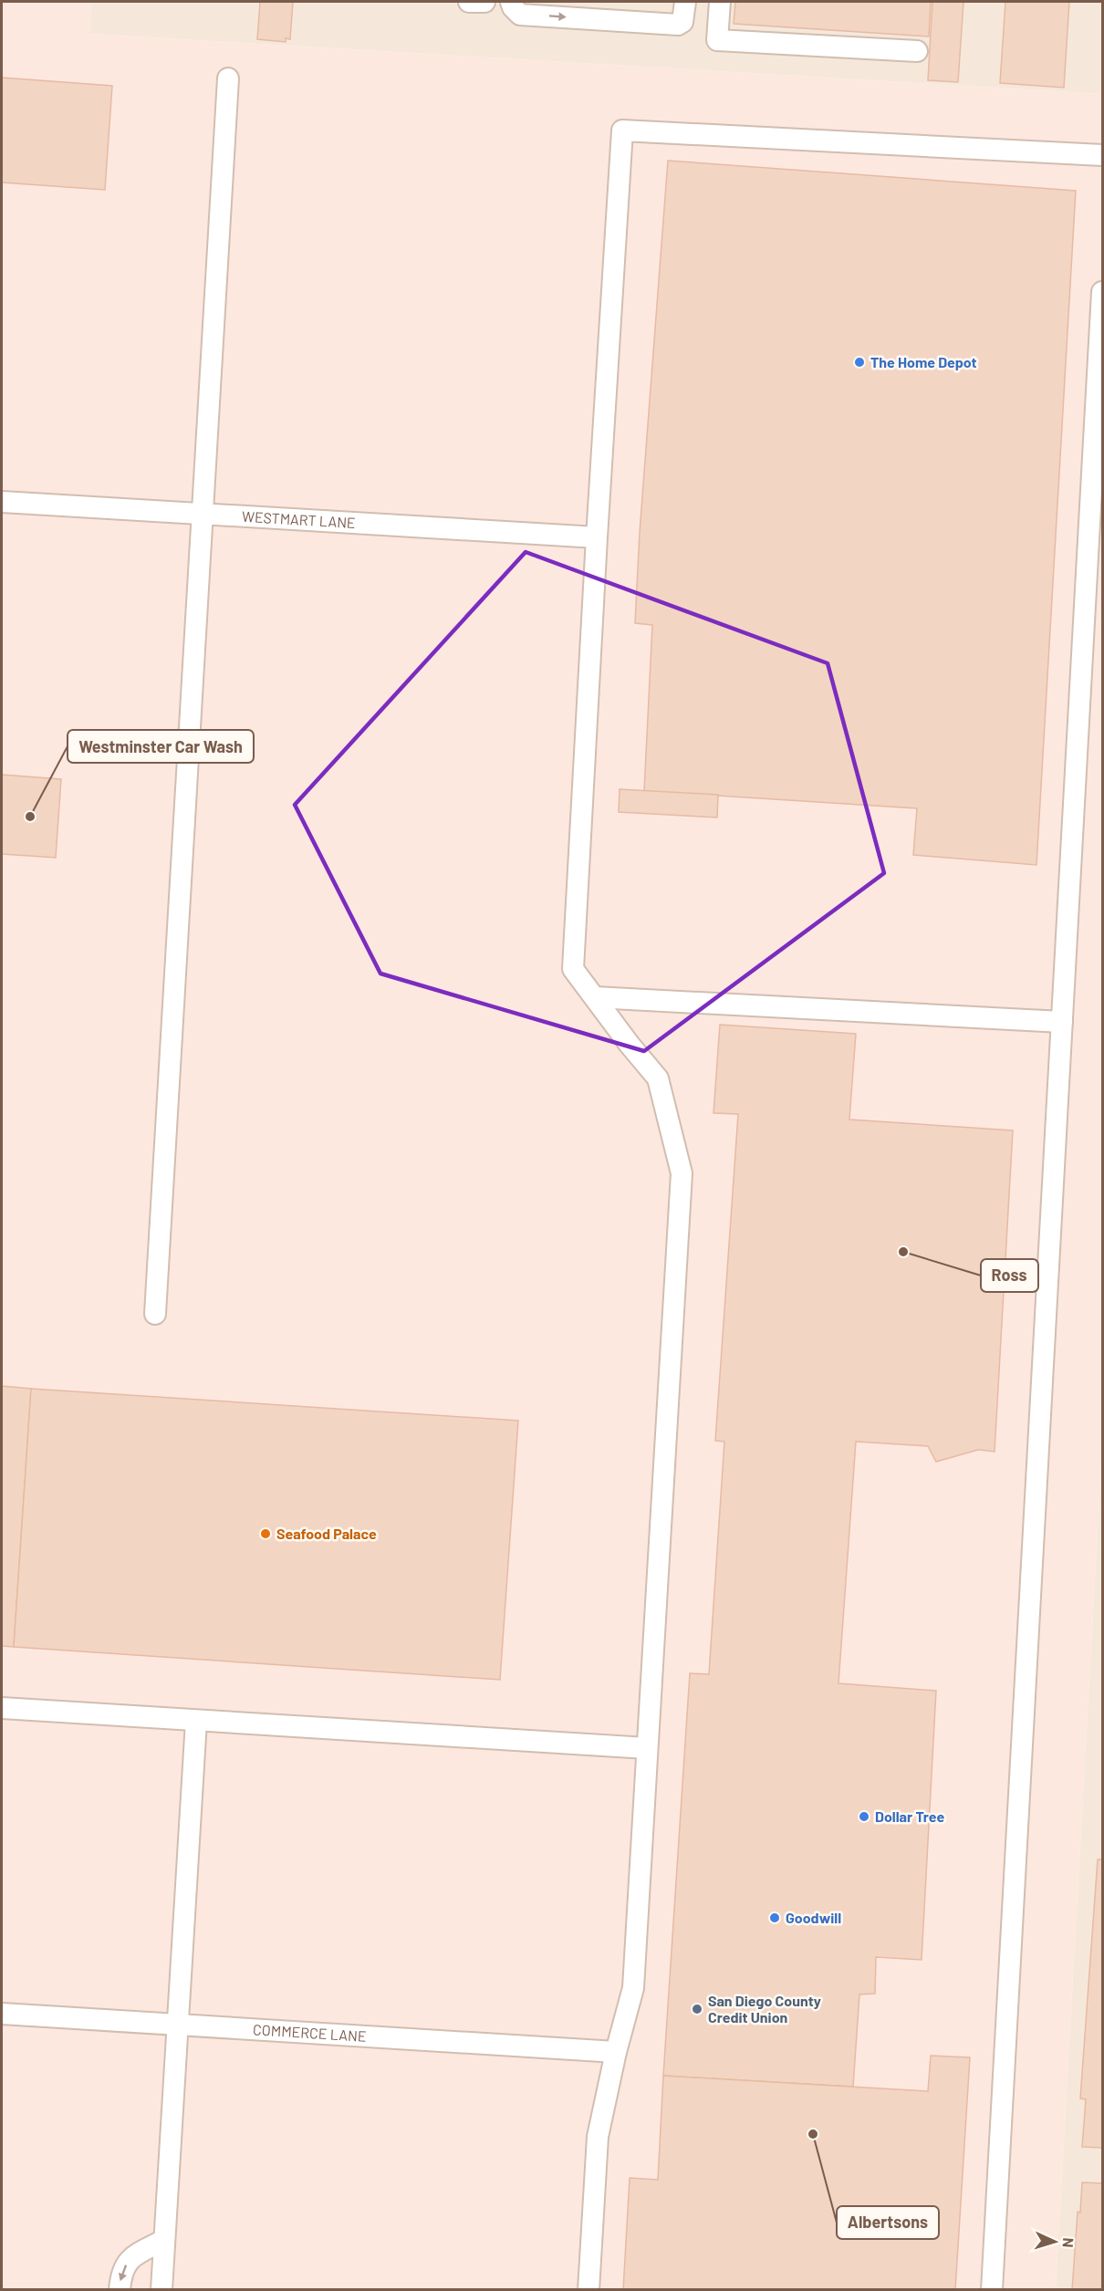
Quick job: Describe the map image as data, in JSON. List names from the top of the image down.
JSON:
{
  "streets": {
    "lane": ["WESTMART LANE", "COMMERCE LANE"]
  },
  "places": [
    "The Home Depot",
    "Westminster Car Wash",
    "Ross",
    "Seafood Palace",
    "Dollar Tree",
    "Goodwill",
    "San Diego County Credit Union",
    "Albertsons"
  ],
  "north": "right"
}
